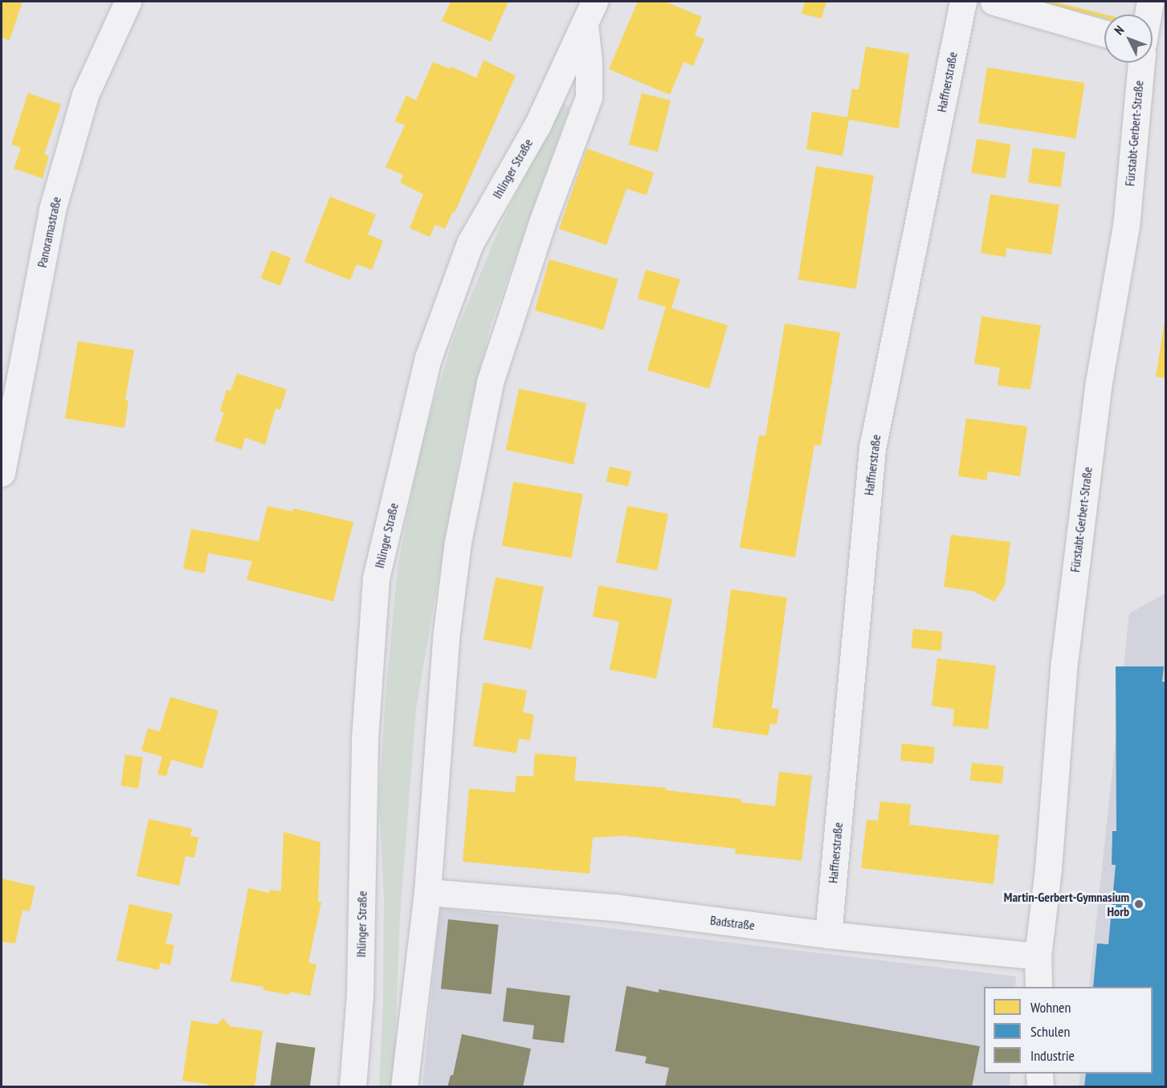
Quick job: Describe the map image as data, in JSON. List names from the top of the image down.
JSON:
{
  "streets": {
    "street": [
      "Haffnerstraße",
      "Fürstabt-Gerbert-Straße",
      "Ihlinger Straße",
      "Panoramastraße",
      "Badstraße"
    ]
  },
  "crossings": [
    ["Haffnerstraße", "Badstraße"],
    ["Fürstabt-Gerbert-Straße", "Badstraße"],
    ["Ihlinger Straße", "Badstraße"]
  ],
  "places": ["Martin-Gerbert-Gymnasium Horb"],
  "legend": ["Wohnen", "Schulen", "Industrie"],
  "north": "top left"
}
